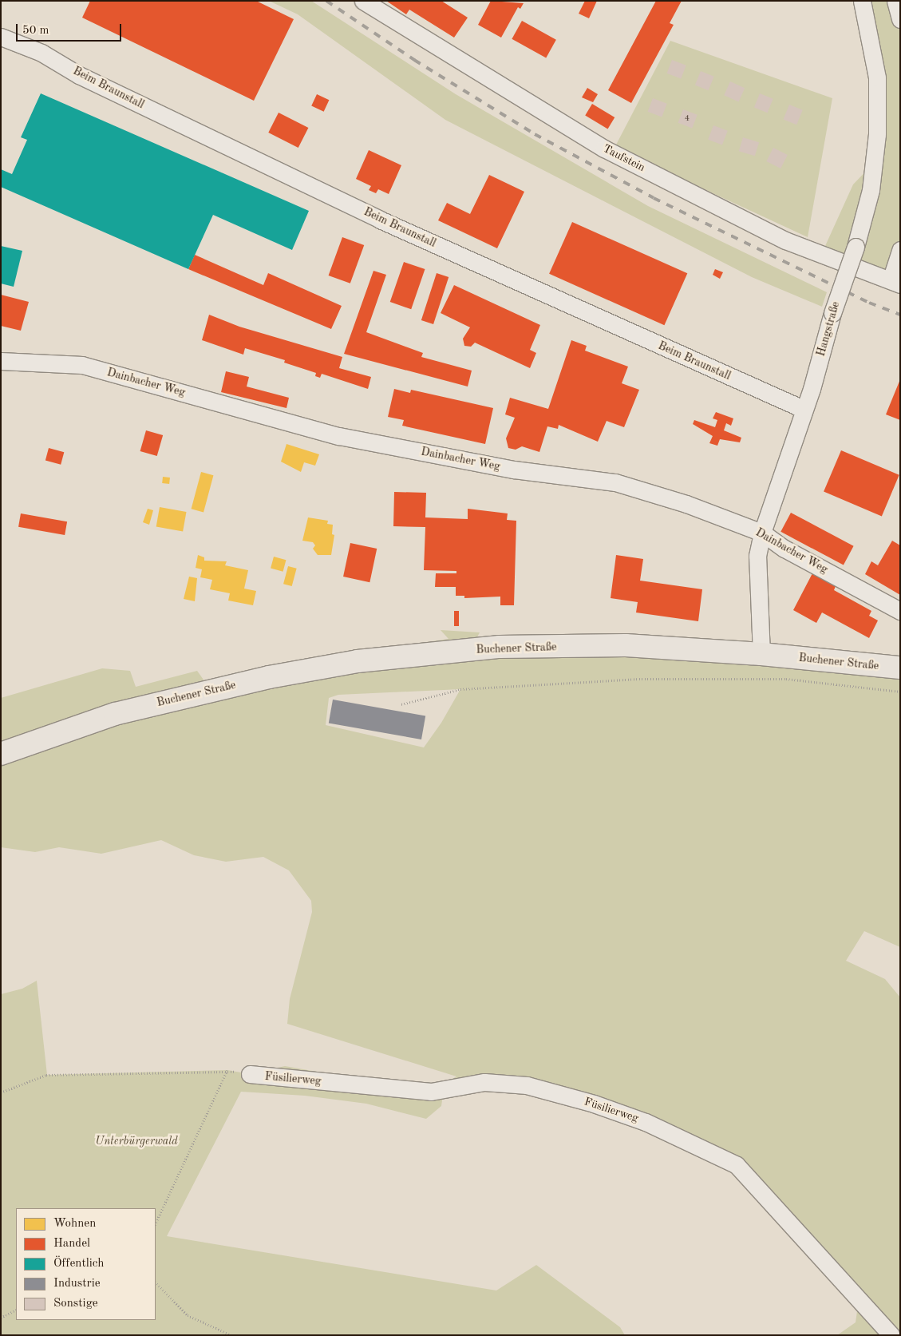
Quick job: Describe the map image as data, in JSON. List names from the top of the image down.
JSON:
{
  "streets": {
    "main road": ["Buchener Straße"],
    "street": [
      "Beim Braunstall",
      "Taufstein",
      "Hangstraße",
      "Dainbacher Weg",
      "Füsilierweg"
    ]
  },
  "crossings": [
    ["Beim Braunstall", "Hangstraße"],
    ["Hangstraße", "Dainbacher Weg"],
    ["Hangstraße", "Buchener Straße"]
  ],
  "parks": ["Unterbürgerwald"],
  "house_numbers": ["4"],
  "legend": [
    "Wohnen",
    "Handel",
    "Öffentlich",
    "Industrie",
    "Sonstige"
  ],
  "scale_bar": "50 m"
}
